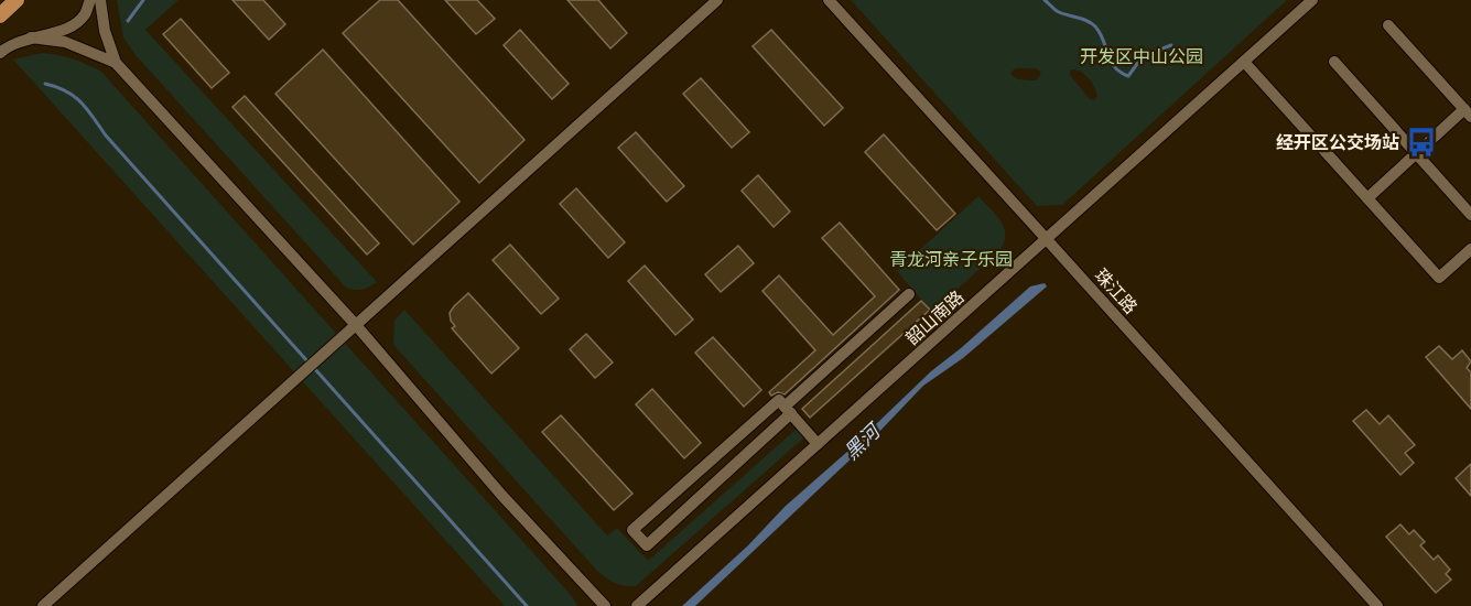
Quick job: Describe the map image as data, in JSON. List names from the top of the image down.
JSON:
{
  "streets": {
    "street": ["珠江路", "韶山南路"]
  },
  "crossings": [
    ["珠江路", "韶山南路"]
  ],
  "water": ["黑河"],
  "parks": ["开发区中山公园", "青龙河亲子乐园"],
  "places": {
    "bus stop": ["经开区公交场站"]
  }
}
